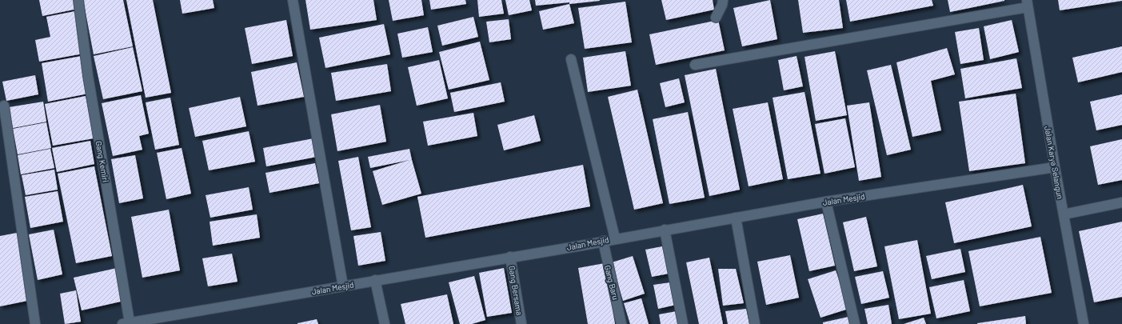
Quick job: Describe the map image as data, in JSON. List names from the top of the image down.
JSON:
{
  "streets": {
    "street": [
      "Gang Kemiri",
      "Jalan Karya Selangun",
      "Jalan Mesjid",
      "Gang Baru",
      "Gang Bersama"
    ]
  },
  "crossings": [
    ["Gang Kemiri", "Jalan Mesjid"],
    ["Jalan Karya Selangun", "Jalan Mesjid"],
    ["Jalan Mesjid", "Gang Baru"],
    ["Jalan Mesjid", "Gang Bersama"]
  ]
}
